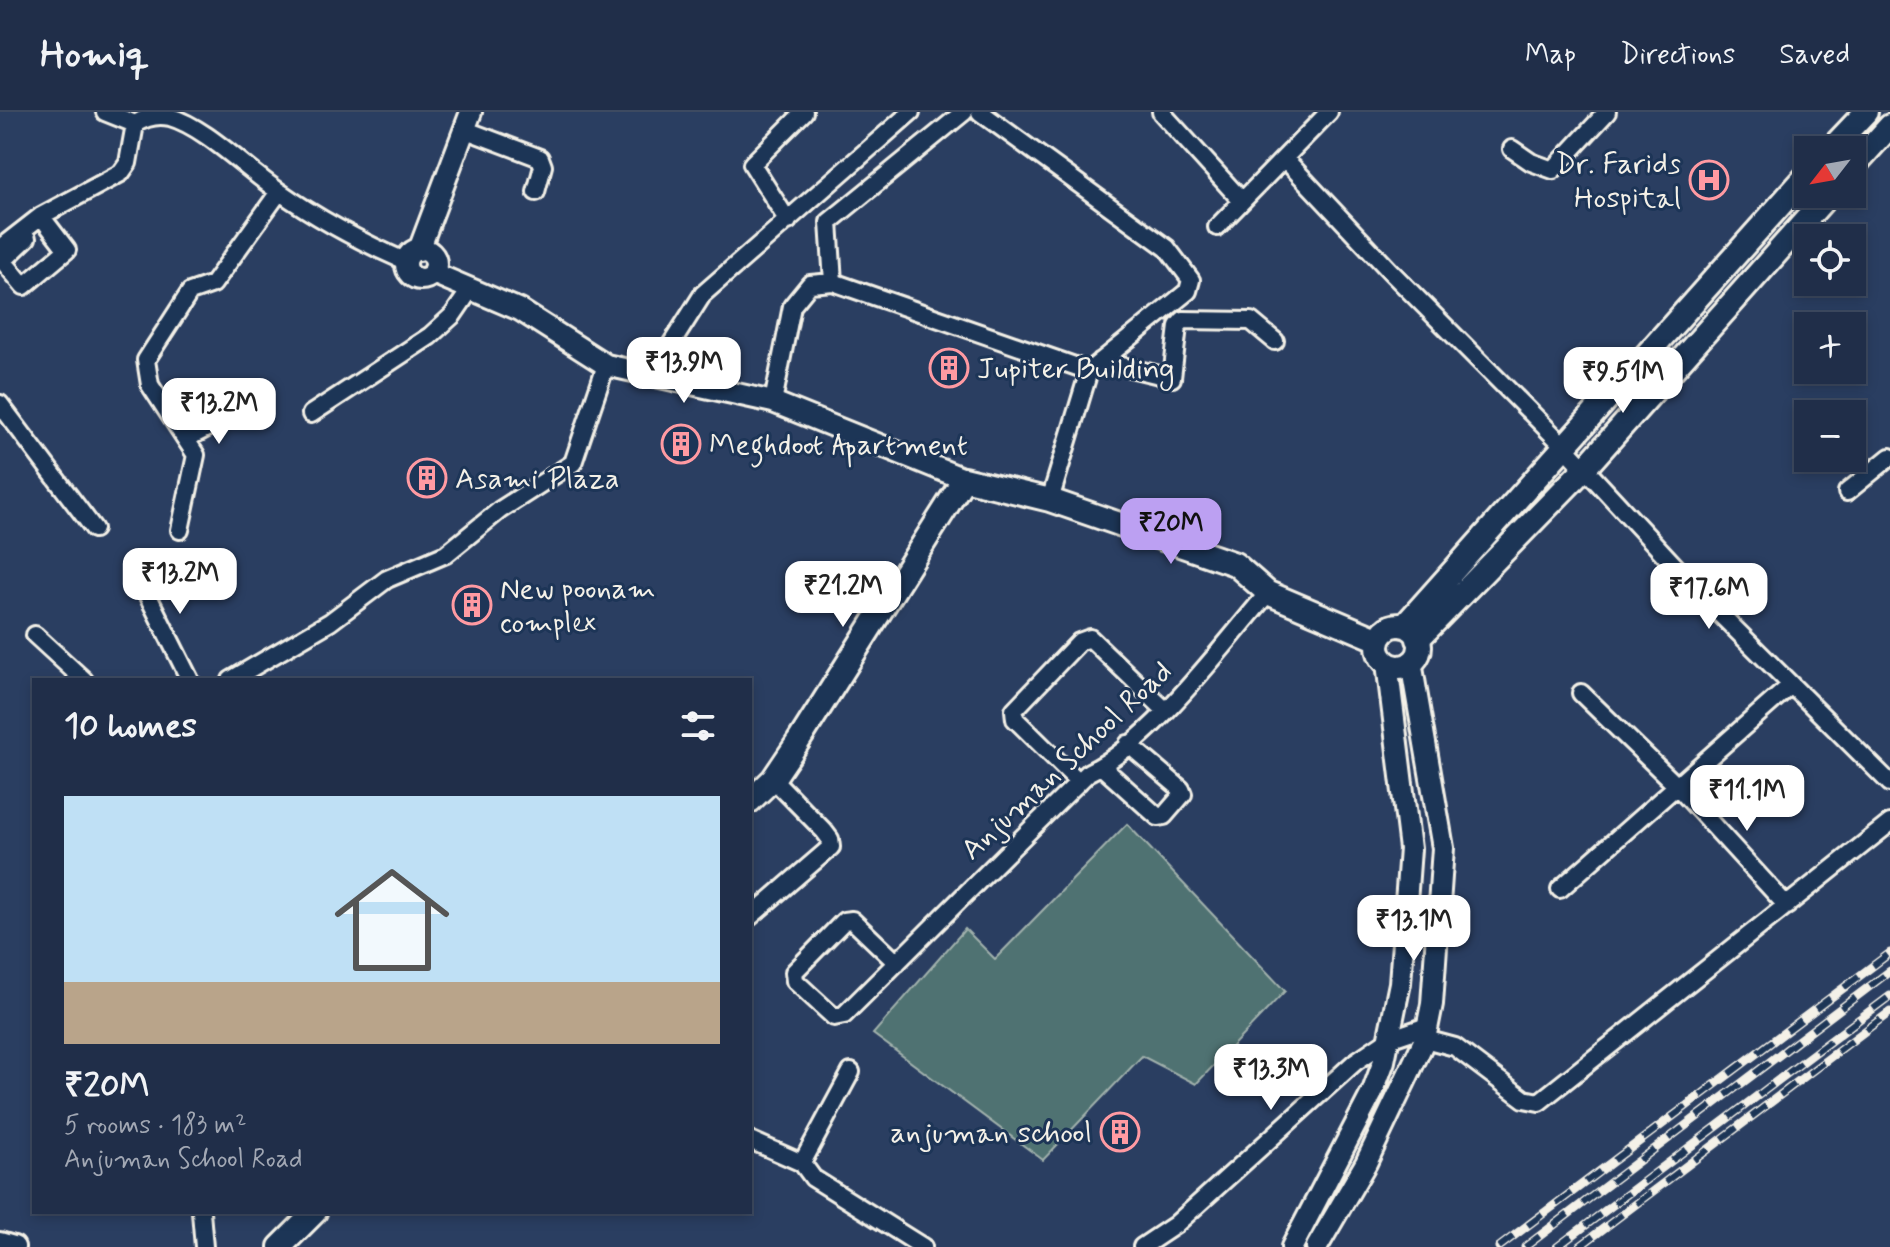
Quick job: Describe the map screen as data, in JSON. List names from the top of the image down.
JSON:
{
  "streets": {
    "street": ["Anjuman School Road"]
  },
  "places": {
    "hospital": ["Dr. Farids Hospital"],
    "building": [
      "Jupiter Building",
      "Meghdoot Apartment",
      "Asami Plaza",
      "New poonam complex",
      "anjuman school"
    ]
  },
  "north": "bottom left",
  "page": {
    "header": "Homiq",
    "nav": ["Map", "Directions", "Saved"],
    "map_buttons": ["+", "−"],
    "price": [
      "₹13.9M",
      "₹9.51M",
      "₹13.2M",
      "₹20M",
      "₹13.2M",
      "₹21.2M",
      "₹17.6M",
      "₹11.1M",
      "₹13.1M",
      "₹13.3M"
    ],
    "heading": "10 homes",
    "list": [
      {
        "name": "₹20M",
        "note": "5 rooms · 183 m² · Anjuman School Road"
      }
    ]
  }
}
